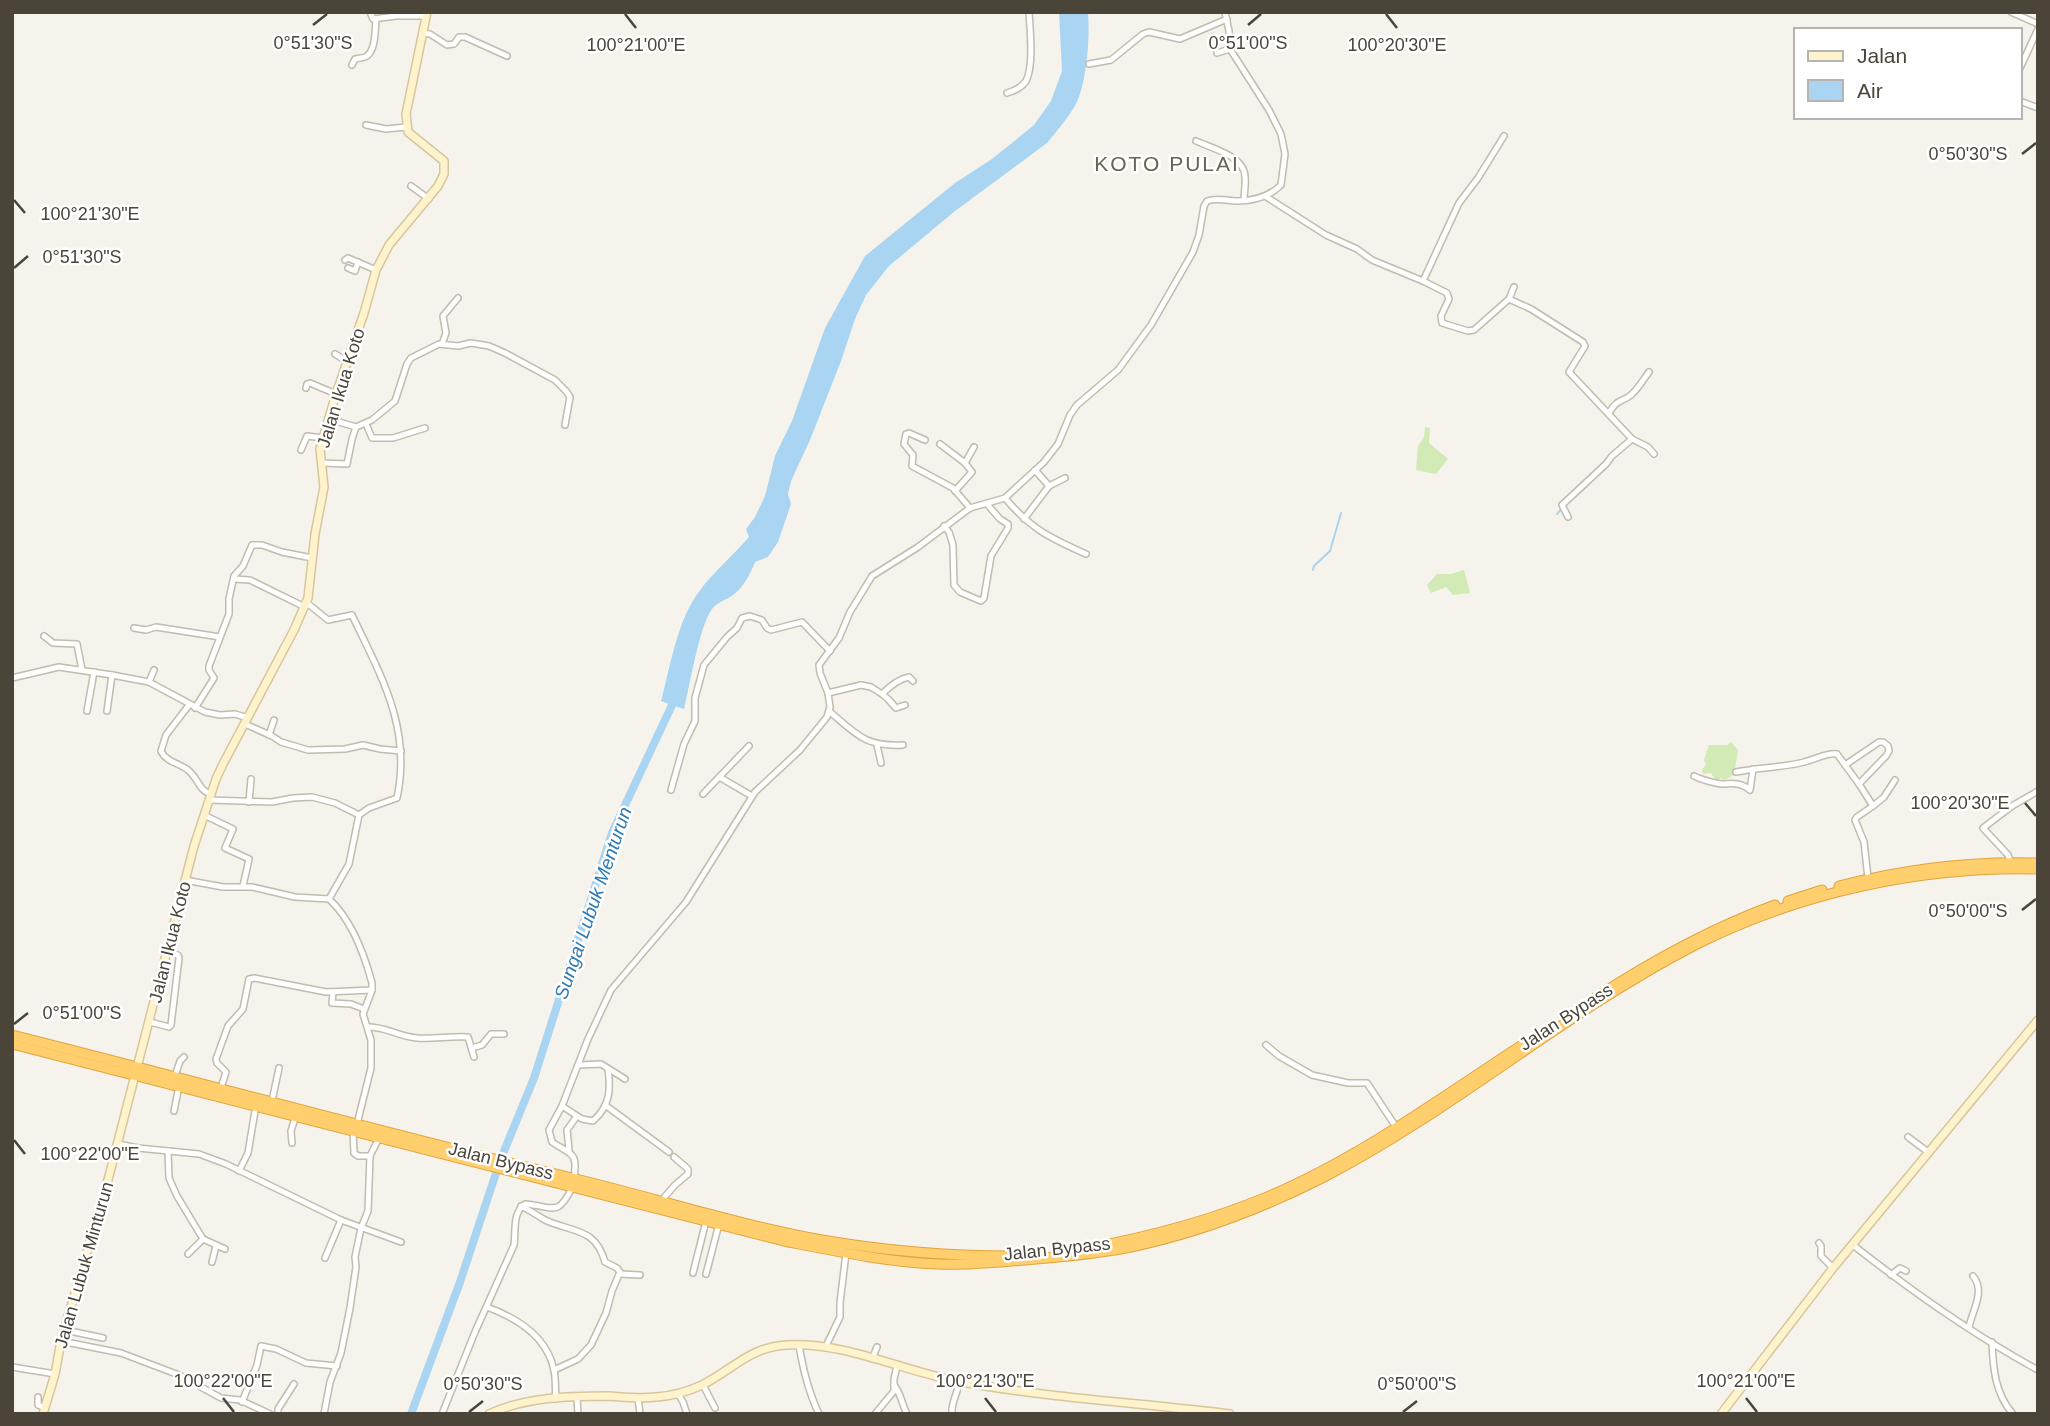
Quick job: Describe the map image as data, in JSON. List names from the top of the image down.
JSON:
{
  "streets": {
    "highway": ["Jalan Bypass"],
    "street": ["Jalan Ikua Koto", "Jalan Lubuk Minturun"]
  },
  "crossings": [
    ["Jalan Ikua Koto", "Jalan Bypass"],
    ["Jalan Ikua Koto", "Jalan Lubuk Minturun"],
    ["Jalan Bypass", "Jalan Lubuk Minturun"]
  ],
  "districts": ["KOTO PULAI"],
  "water": ["Sungai Lubuk Menturun"],
  "legend": ["Jalan", "Air"],
  "coordinates": [
    "0°51'30\"S",
    "0°51'00\"S",
    "100°20'30\"E",
    "100°21'00\"E",
    "0°50'30\"S",
    "100°21'30\"E",
    "0°50'00\"S",
    "100°22'00\"E"
  ]
}
